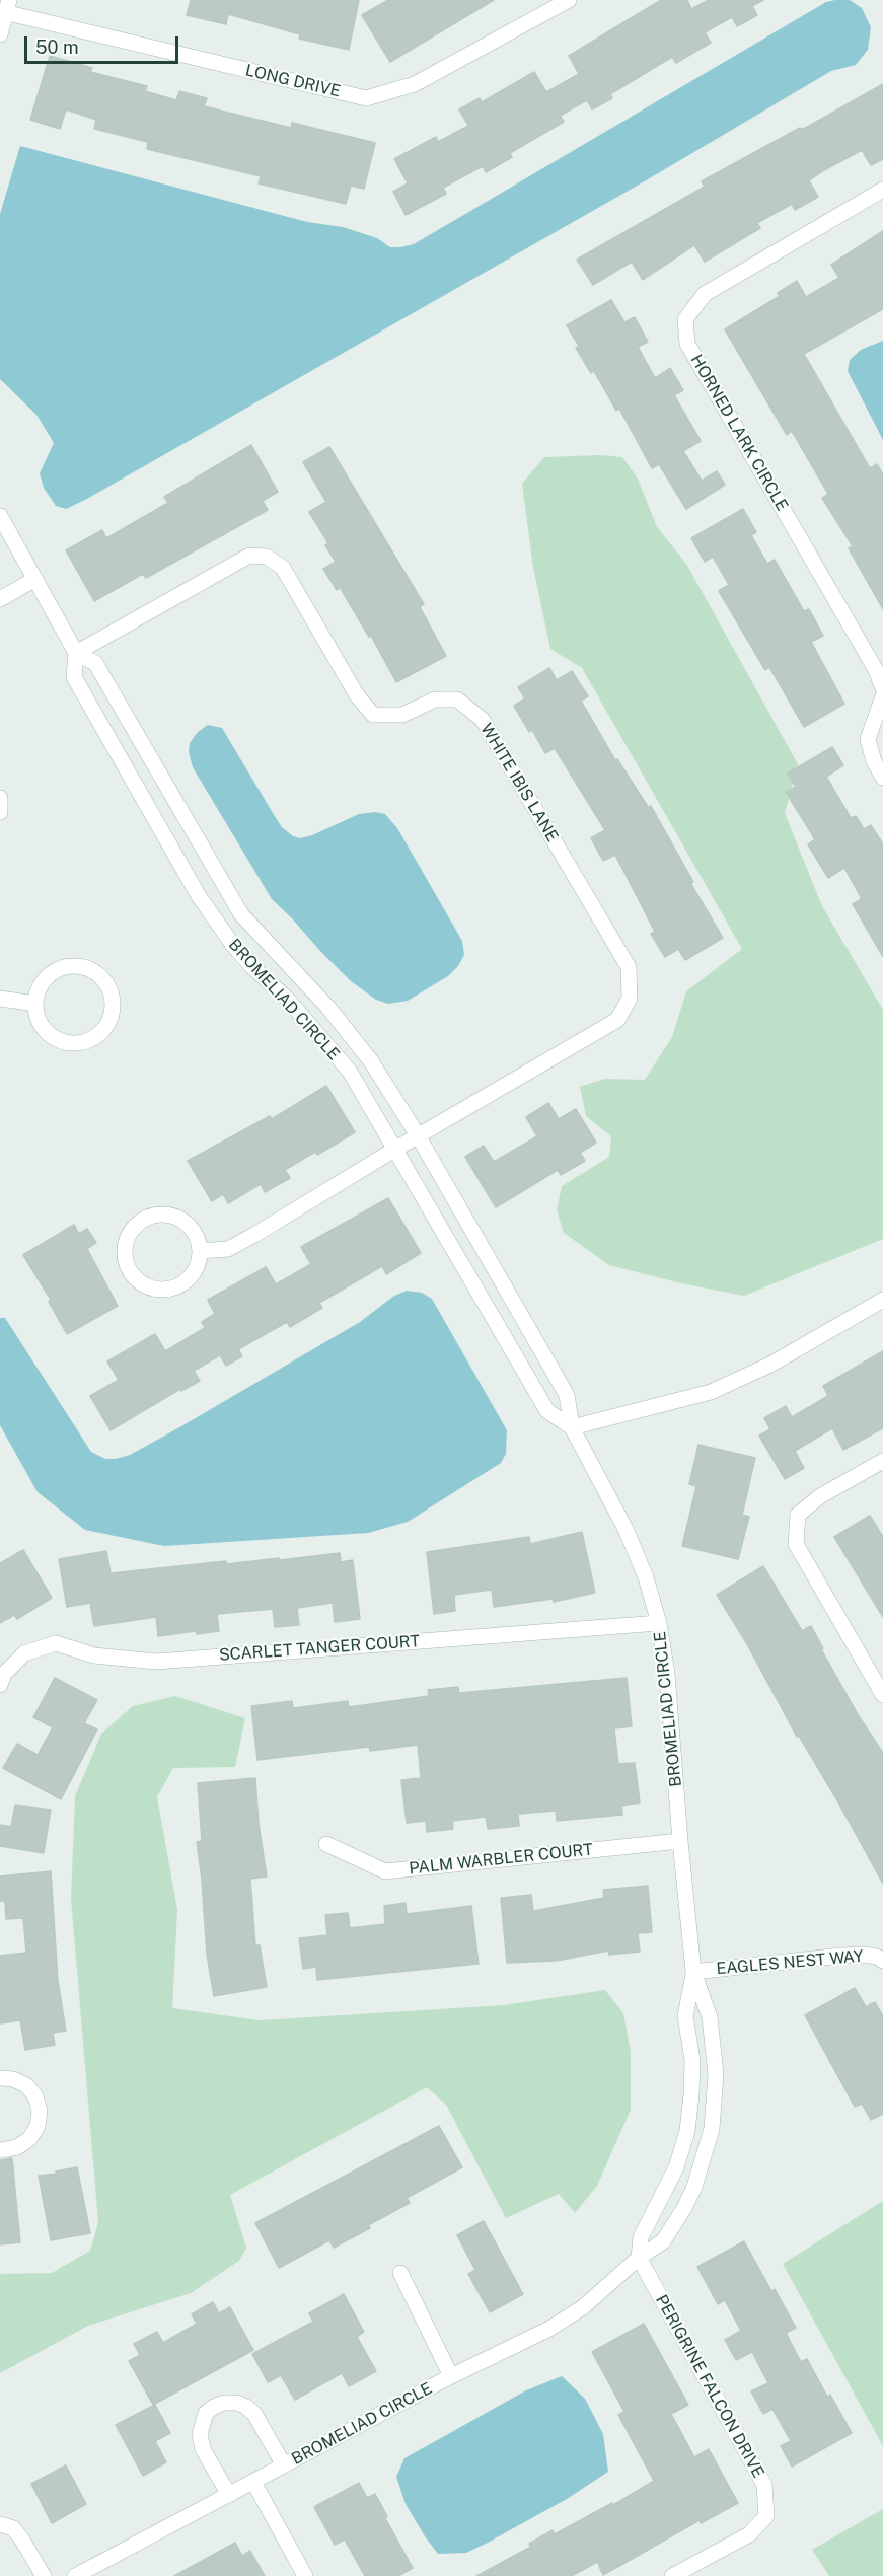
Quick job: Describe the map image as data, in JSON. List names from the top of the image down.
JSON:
{
  "streets": {
    "street": [
      "LONG DRIVE",
      "HORNED LARK CIRCLE",
      "WHITE IBIS LANE",
      "BROMELIAD CIRCLE",
      "SCARLET TANGER COURT",
      "PALM WARBLER COURT",
      "EAGLES NEST WAY",
      "PERIGRINE FALCON DRIVE"
    ]
  },
  "crossings": [
    ["WHITE IBIS LANE", "BROMELIAD CIRCLE"],
    ["BROMELIAD CIRCLE", "SCARLET TANGER COURT"],
    ["BROMELIAD CIRCLE", "PALM WARBLER COURT"],
    ["BROMELIAD CIRCLE", "EAGLES NEST WAY"],
    ["BROMELIAD CIRCLE", "PERIGRINE FALCON DRIVE"]
  ],
  "scale_bar": "50 m"
}
